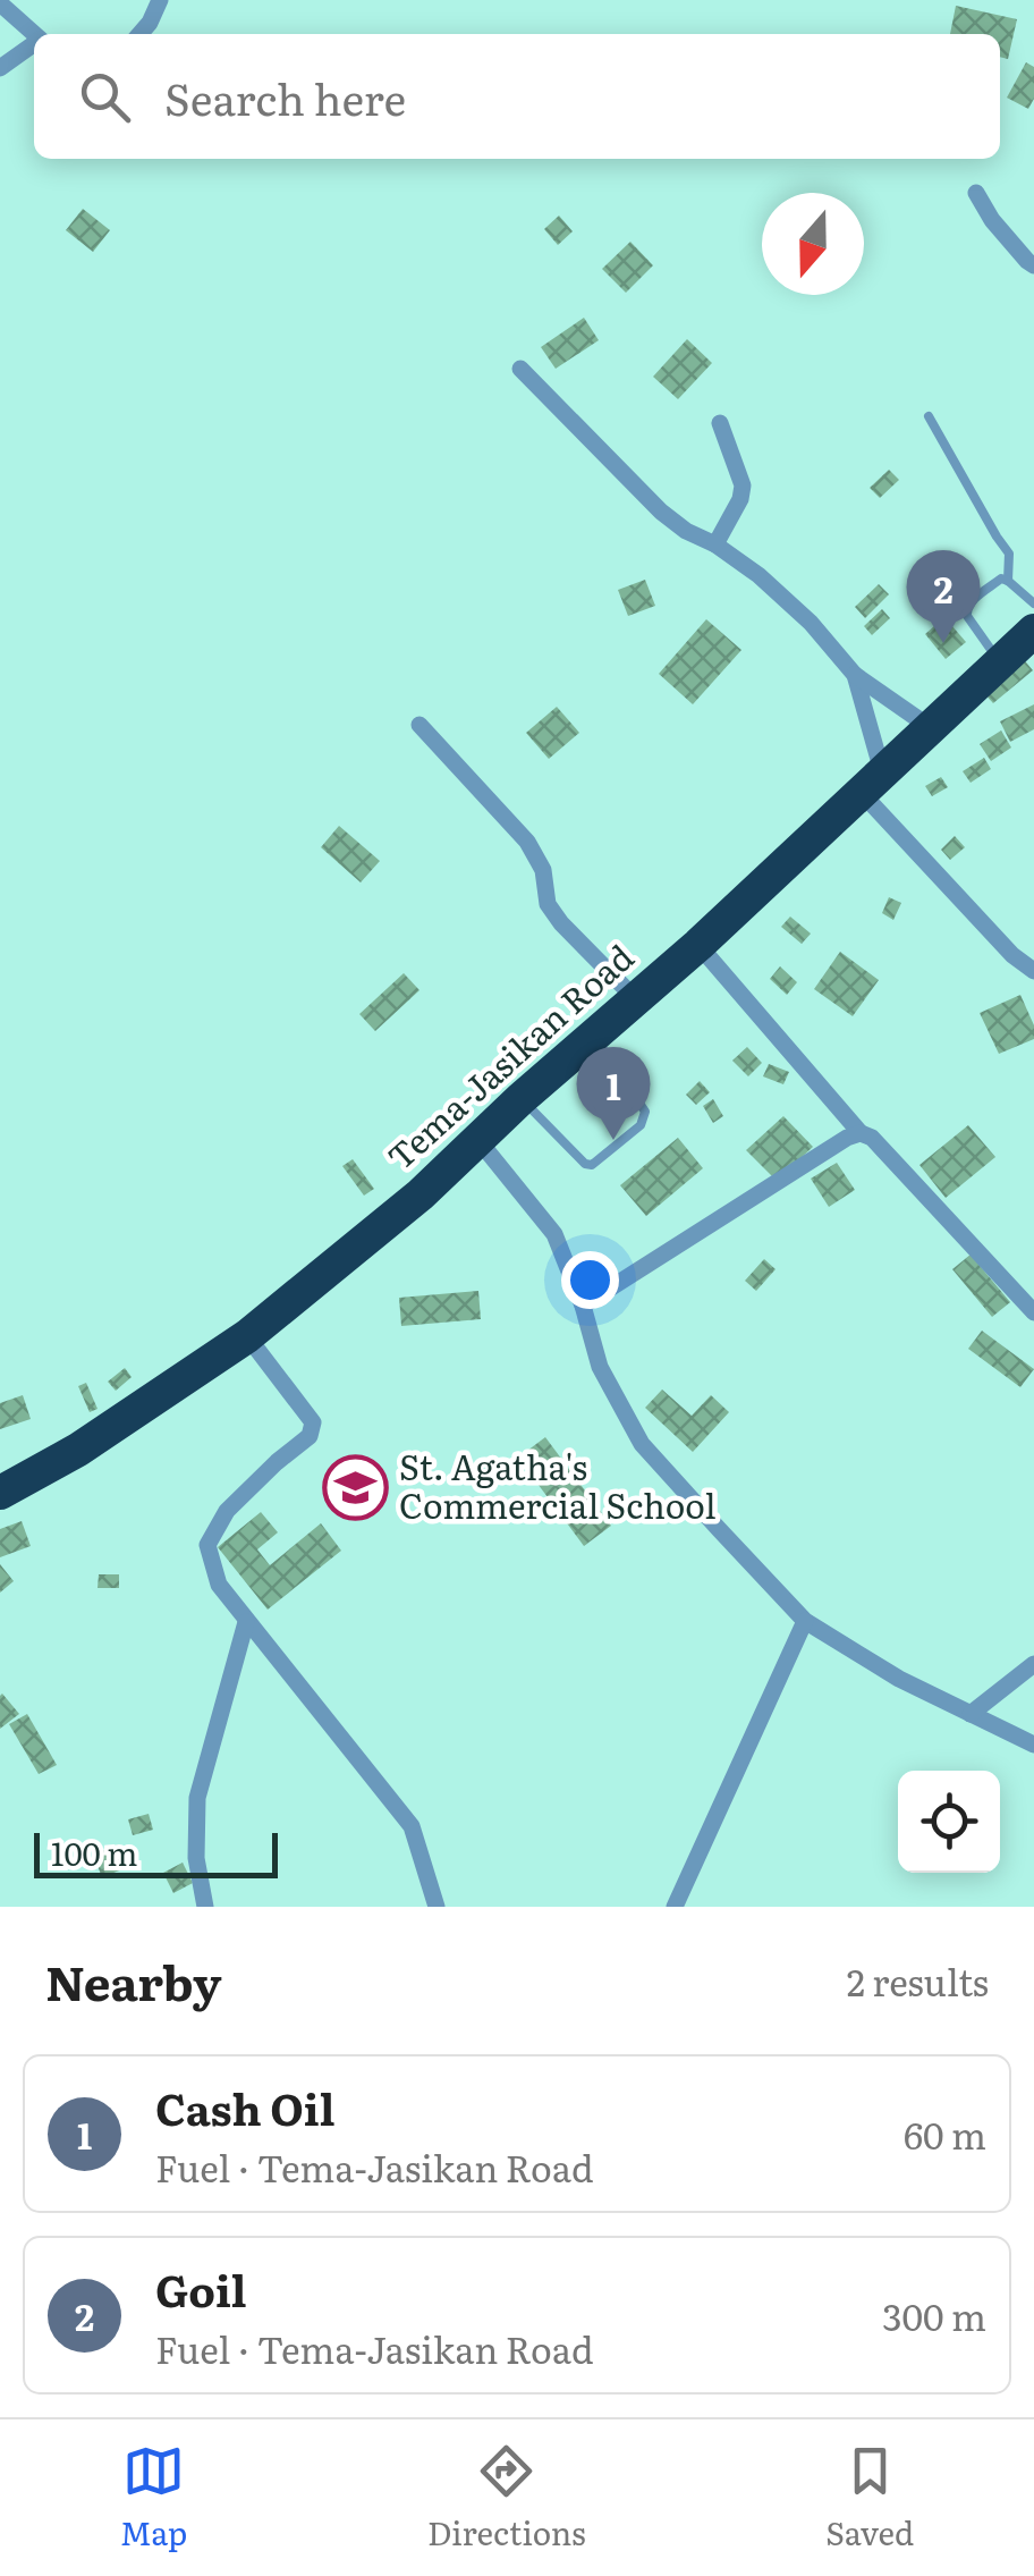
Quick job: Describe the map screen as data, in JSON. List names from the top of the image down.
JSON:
{
  "streets": {
    "highway": ["Tema-Jasikan Road"]
  },
  "places": {
    "school or university": ["St. Agatha's Commercial School"]
  },
  "scale_bar": "100 m",
  "north": "bottom",
  "page": {
    "search": "Search here",
    "pins": ["2", "1"],
    "scale": "100 m",
    "heading": ["Nearby", "2 results"],
    "list": [
      {
        "mark": "1",
        "name": "Cash Oil",
        "note": "Fuel · Tema-Jasikan Road",
        "value": "60 m"
      },
      {
        "mark": "2",
        "name": "Goil",
        "note": "Fuel · Tema-Jasikan Road",
        "value": "300 m"
      }
    ],
    "nav": ["Map", "Directions", "Saved"]
  }
}
